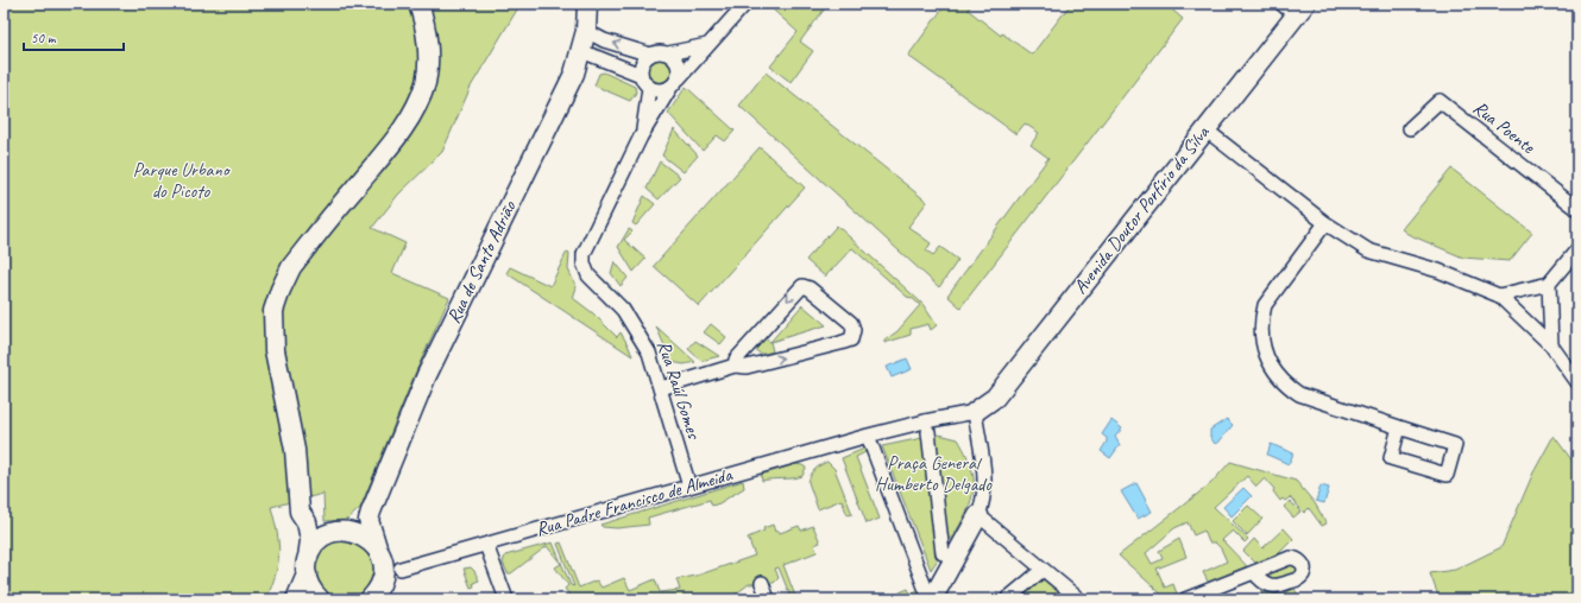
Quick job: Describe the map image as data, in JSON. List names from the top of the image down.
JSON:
{
  "streets": {
    "main road": ["Avenida Doutor Porfírio da Silva", "Rua de Santo Adrião", "Rua Padre Francisco de Almeida"],
    "street": ["Rua Poente", "Rua Raúl Gomes"]
  },
  "crossings": [
    ["Rua Raúl Gomes", "Rua Padre Francisco de Almeida"]
  ],
  "parks": ["Parque Urbano do Picoto", "Praça General Humberto Delgado"],
  "scale_bar": "50 m"
}
